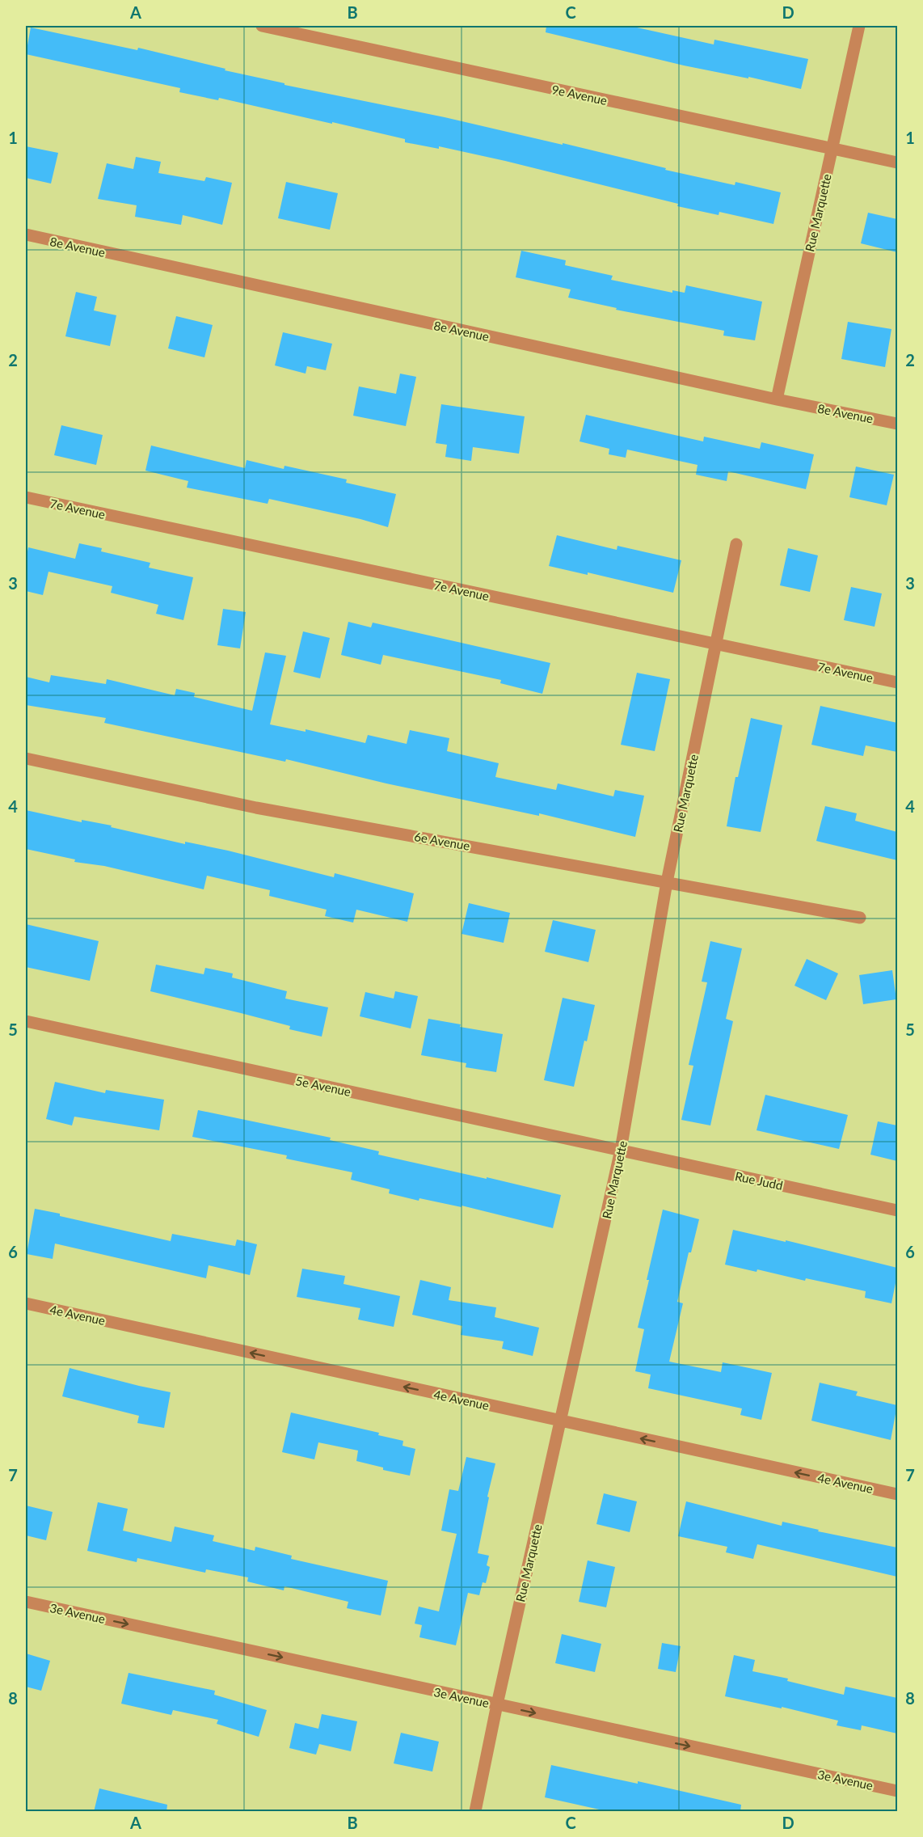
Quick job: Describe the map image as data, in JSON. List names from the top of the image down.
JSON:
{
  "streets": {
    "street": [
      "9e Avenue",
      "Rue Marquette",
      "8e Avenue",
      "7e Avenue",
      "6e Avenue",
      "5e Avenue",
      "Rue Judd",
      "4e Avenue",
      "3e Avenue"
    ]
  },
  "crossings": [
    ["9e Avenue", "Rue Marquette"],
    ["Rue Marquette", "8e Avenue"],
    ["Rue Marquette", "7e Avenue"],
    ["Rue Marquette", "6e Avenue"],
    ["Rue Marquette", "5e Avenue"],
    ["Rue Marquette", "Rue Judd"],
    ["Rue Marquette", "4e Avenue"],
    ["Rue Marquette", "3e Avenue"],
    ["5e Avenue", "Rue Judd"]
  ],
  "one_way": ["4e Avenue", "3e Avenue"],
  "grid": {
    "columns": [
      "A",
      "B",
      "C",
      "D"
    ],
    "rows": [
      "1",
      "2",
      "3",
      "4",
      "5",
      "6",
      "7",
      "8"
    ]
  }
}
